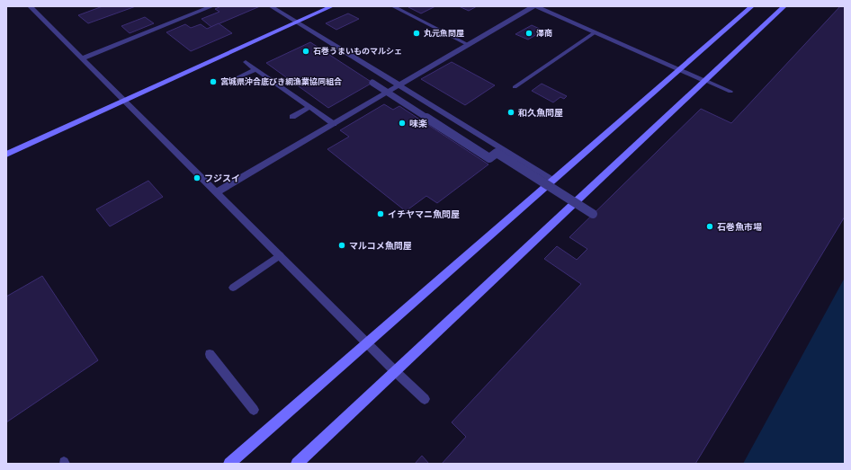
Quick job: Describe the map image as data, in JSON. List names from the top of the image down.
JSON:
{
  "places": [
    "丸元魚問屋",
    "澤商",
    "石巻うまいものマルシェ",
    "宮城県沖合底びき網漁業協同組合",
    "和久魚問屋",
    "味楽",
    "フジスイ",
    "イチヤマニ魚問屋",
    "石巻魚市場",
    "マルコメ魚問屋"
  ]
}
